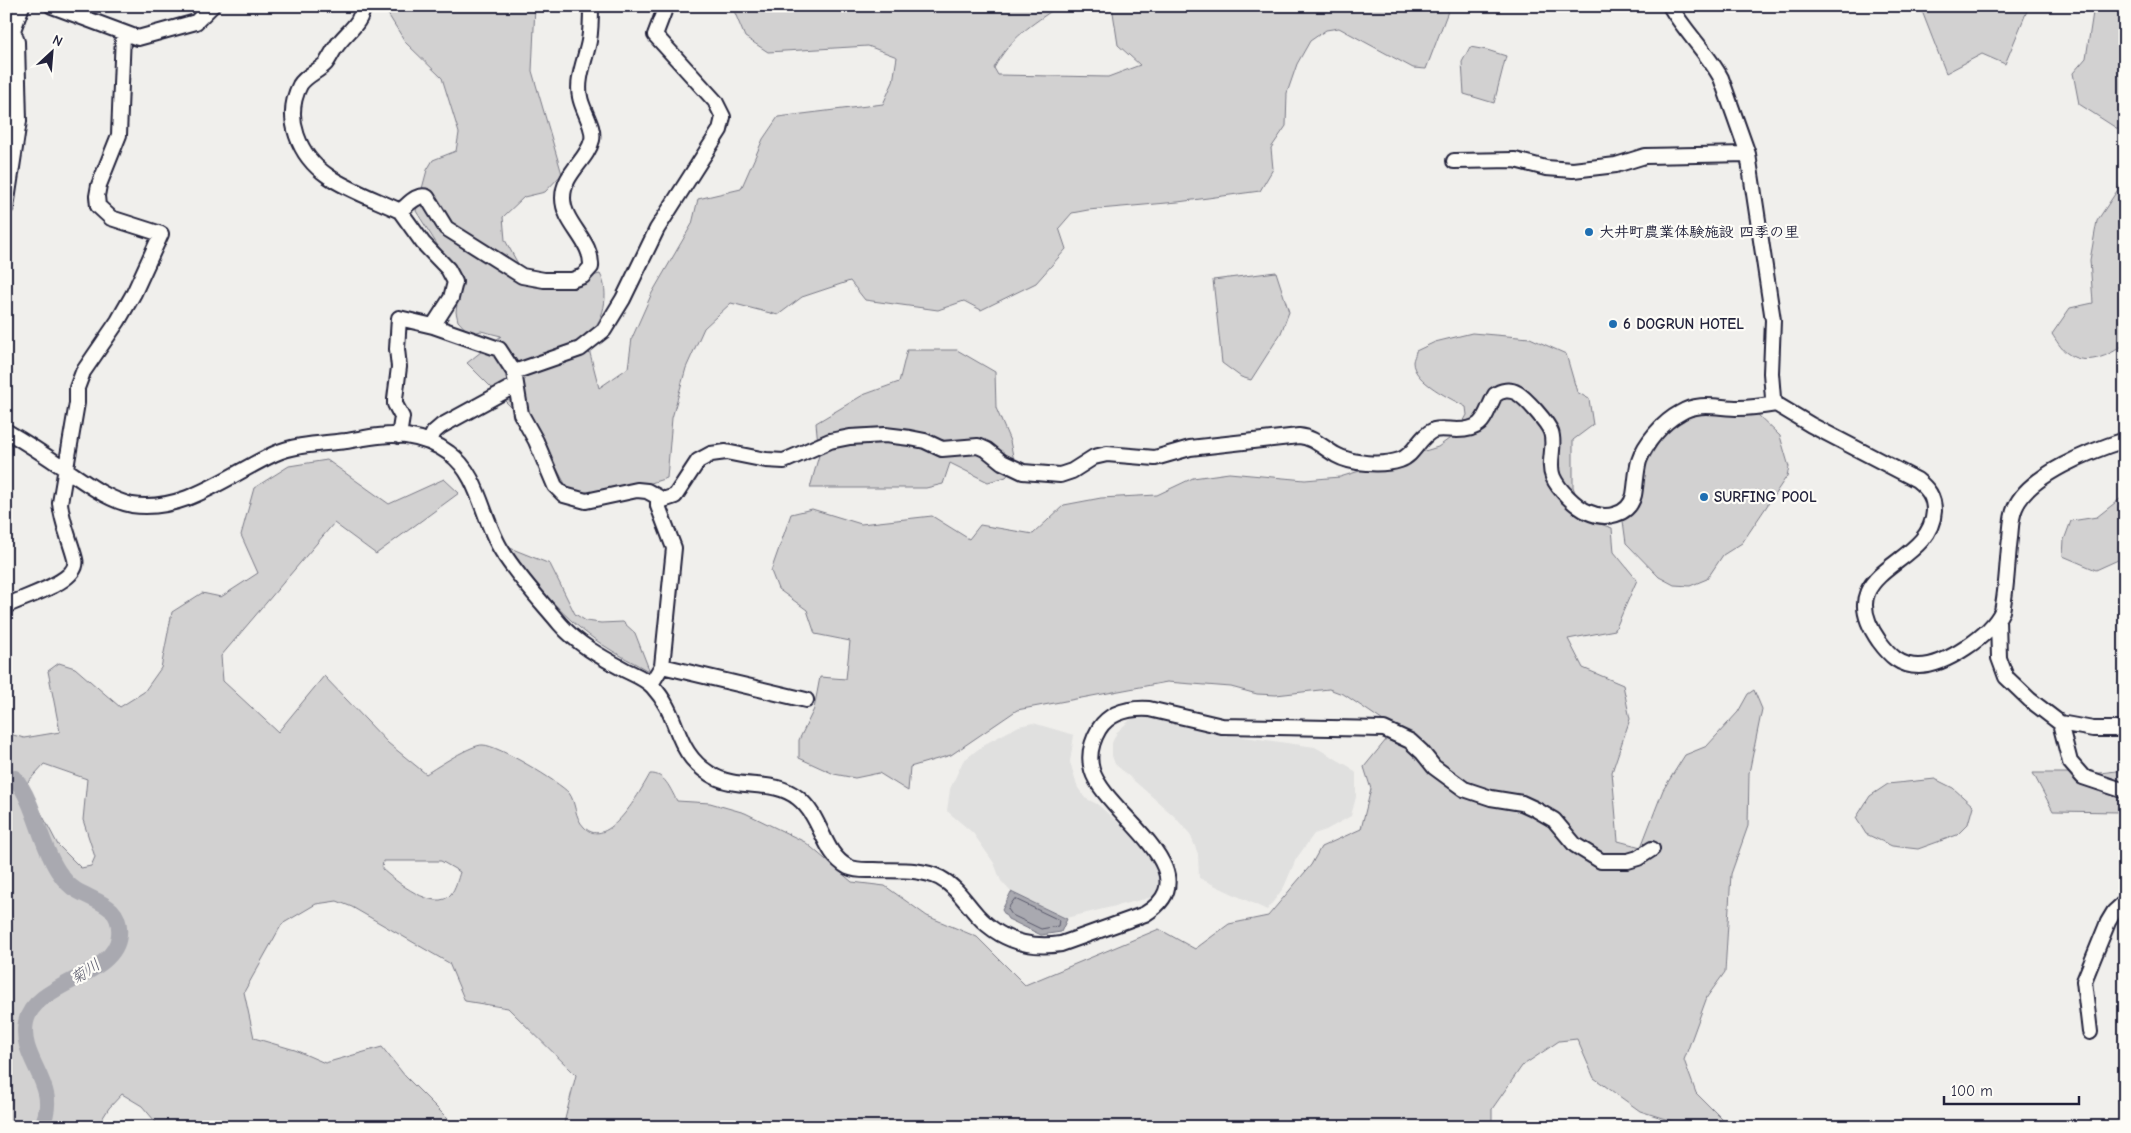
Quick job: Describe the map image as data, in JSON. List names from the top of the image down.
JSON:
{
  "water": ["菊川"],
  "places": ["大井町農業体験施設 四季の里", "6 DOGRUN HOTEL", "SURFING POOL"],
  "scale_bar": "100 m",
  "north": "top right"
}
